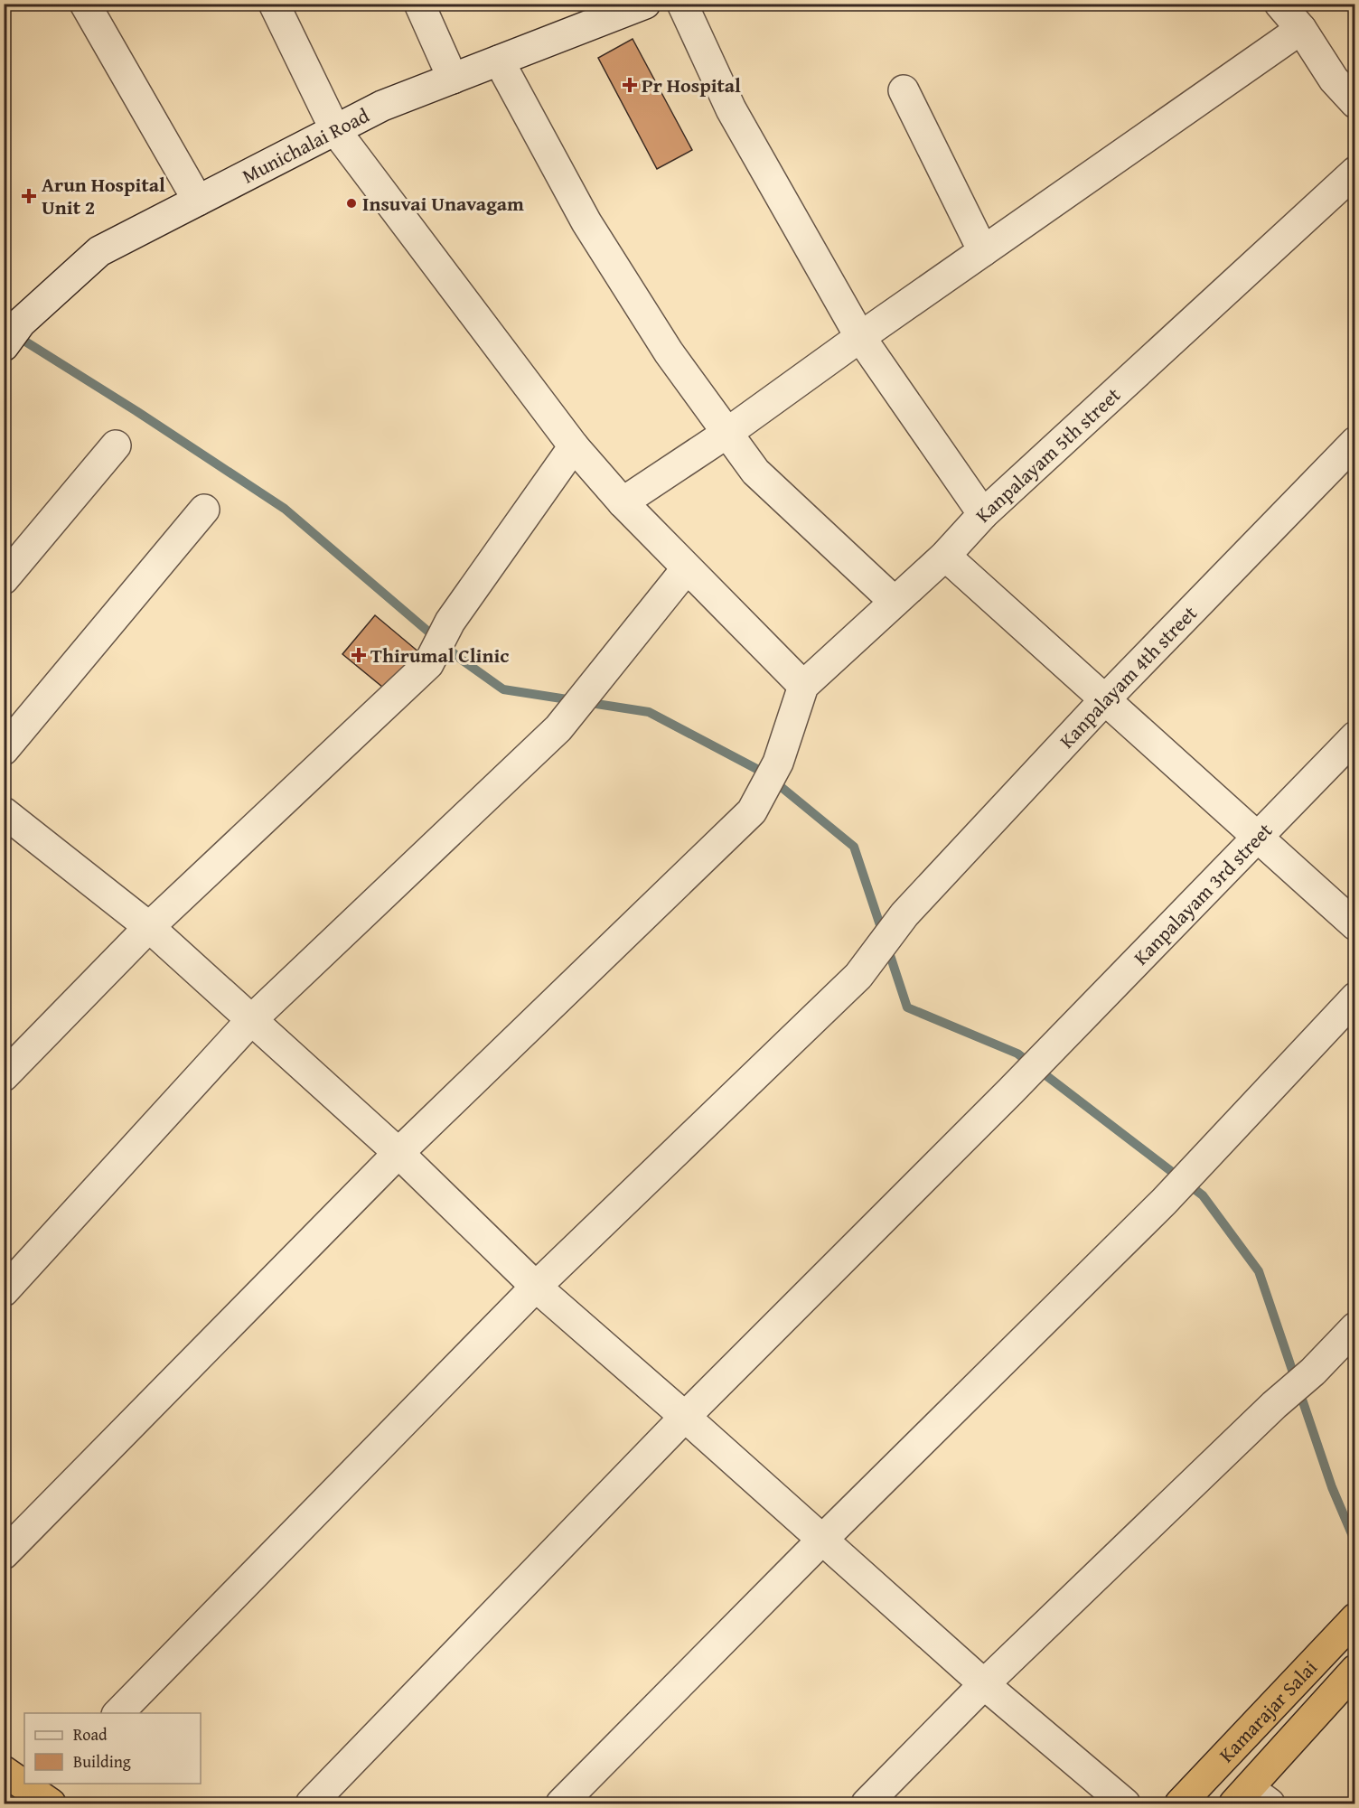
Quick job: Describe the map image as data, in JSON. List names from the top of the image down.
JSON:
{
  "streets": {
    "highway": ["Kamarajar Salai"],
    "street": [
      "Munichalai Road",
      "Kanpalayam 5th street",
      "Kanpalayam 4th street",
      "Kanpalayam 3rd street"
    ]
  },
  "places": {
    "health": ["Pr Hospital", "Arun Hospital Unit 2", "Thirumal Clinic"],
    "other": ["Insuvai Unavagam"]
  },
  "legend": ["Road", "Building"]
}
